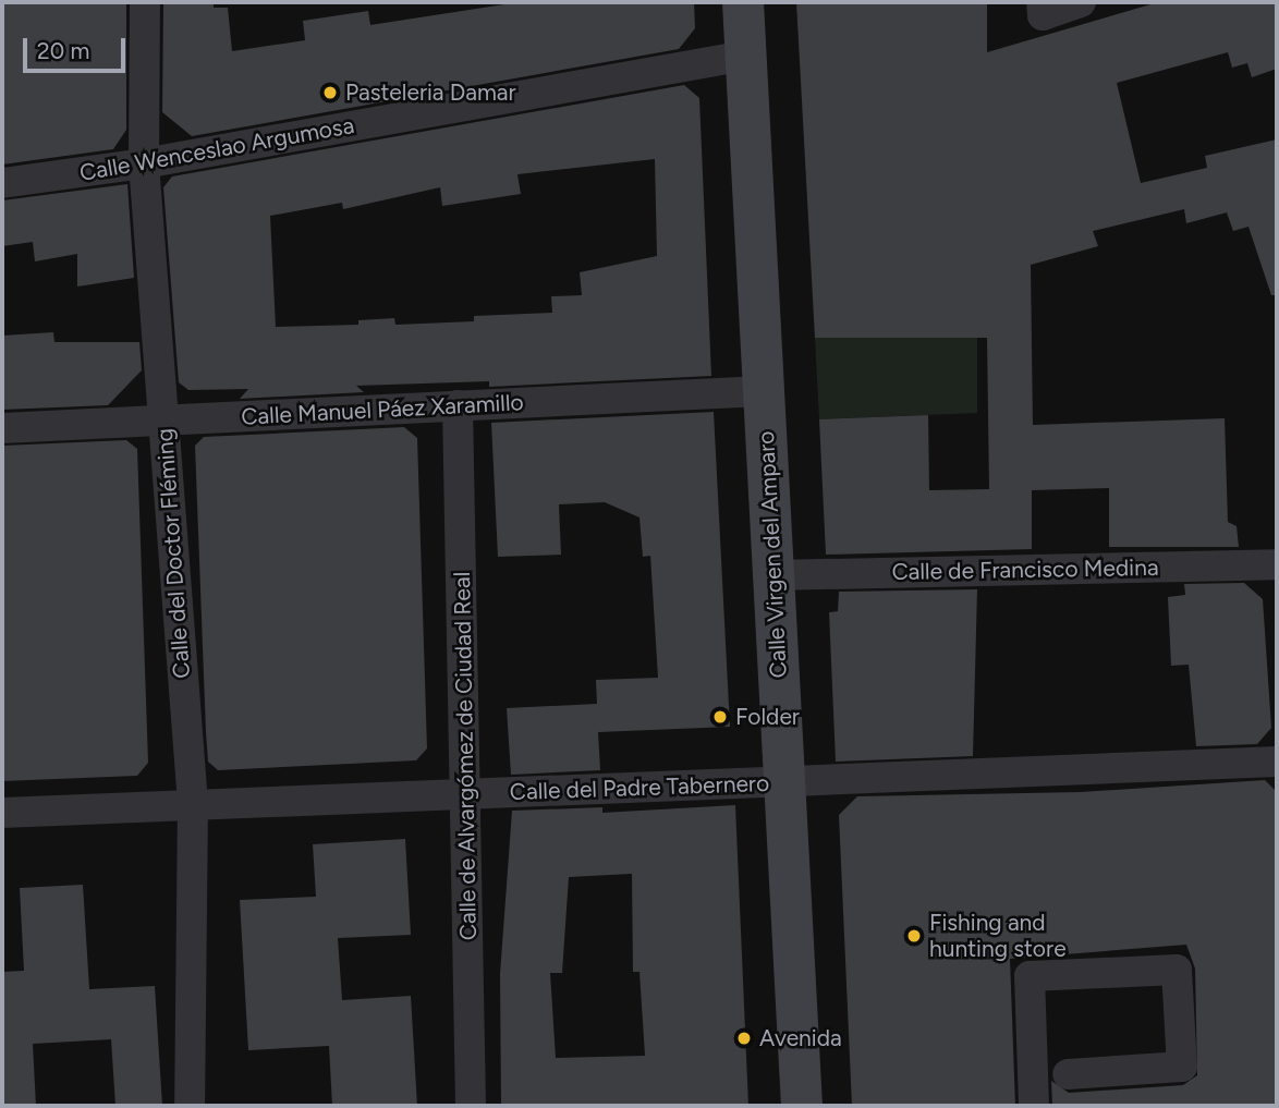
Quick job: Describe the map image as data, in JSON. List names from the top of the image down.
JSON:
{
  "streets": {
    "street": [
      "Calle Wenceslao Argumosa",
      "Calle Manuel Páez Xaramillo",
      "Calle del Doctor Fléming",
      "Calle Virgen del Amparo",
      "Calle de Francisco Medina",
      "Calle de Alvargómez de Ciudad Real",
      "Calle del Padre Tabernero"
    ]
  },
  "crossings": [
    ["Calle Wenceslao Argumosa", "Calle del Doctor Fléming"],
    ["Calle Wenceslao Argumosa", "Calle Virgen del Amparo"],
    ["Calle Manuel Páez Xaramillo", "Calle del Doctor Fléming"],
    ["Calle Manuel Páez Xaramillo", "Calle Virgen del Amparo"],
    ["Calle Manuel Páez Xaramillo", "Calle de Alvargómez de Ciudad Real"],
    ["Calle del Doctor Fléming", "Calle del Padre Tabernero"],
    ["Calle Virgen del Amparo", "Calle de Francisco Medina"],
    ["Calle Virgen del Amparo", "Calle del Padre Tabernero"],
    ["Calle de Alvargómez de Ciudad Real", "Calle del Padre Tabernero"]
  ],
  "places": [
    "Pasteleria Damar",
    "Folder",
    "Fishing and hunting store",
    "Avenida"
  ],
  "scale_bar": "20 m"
}
